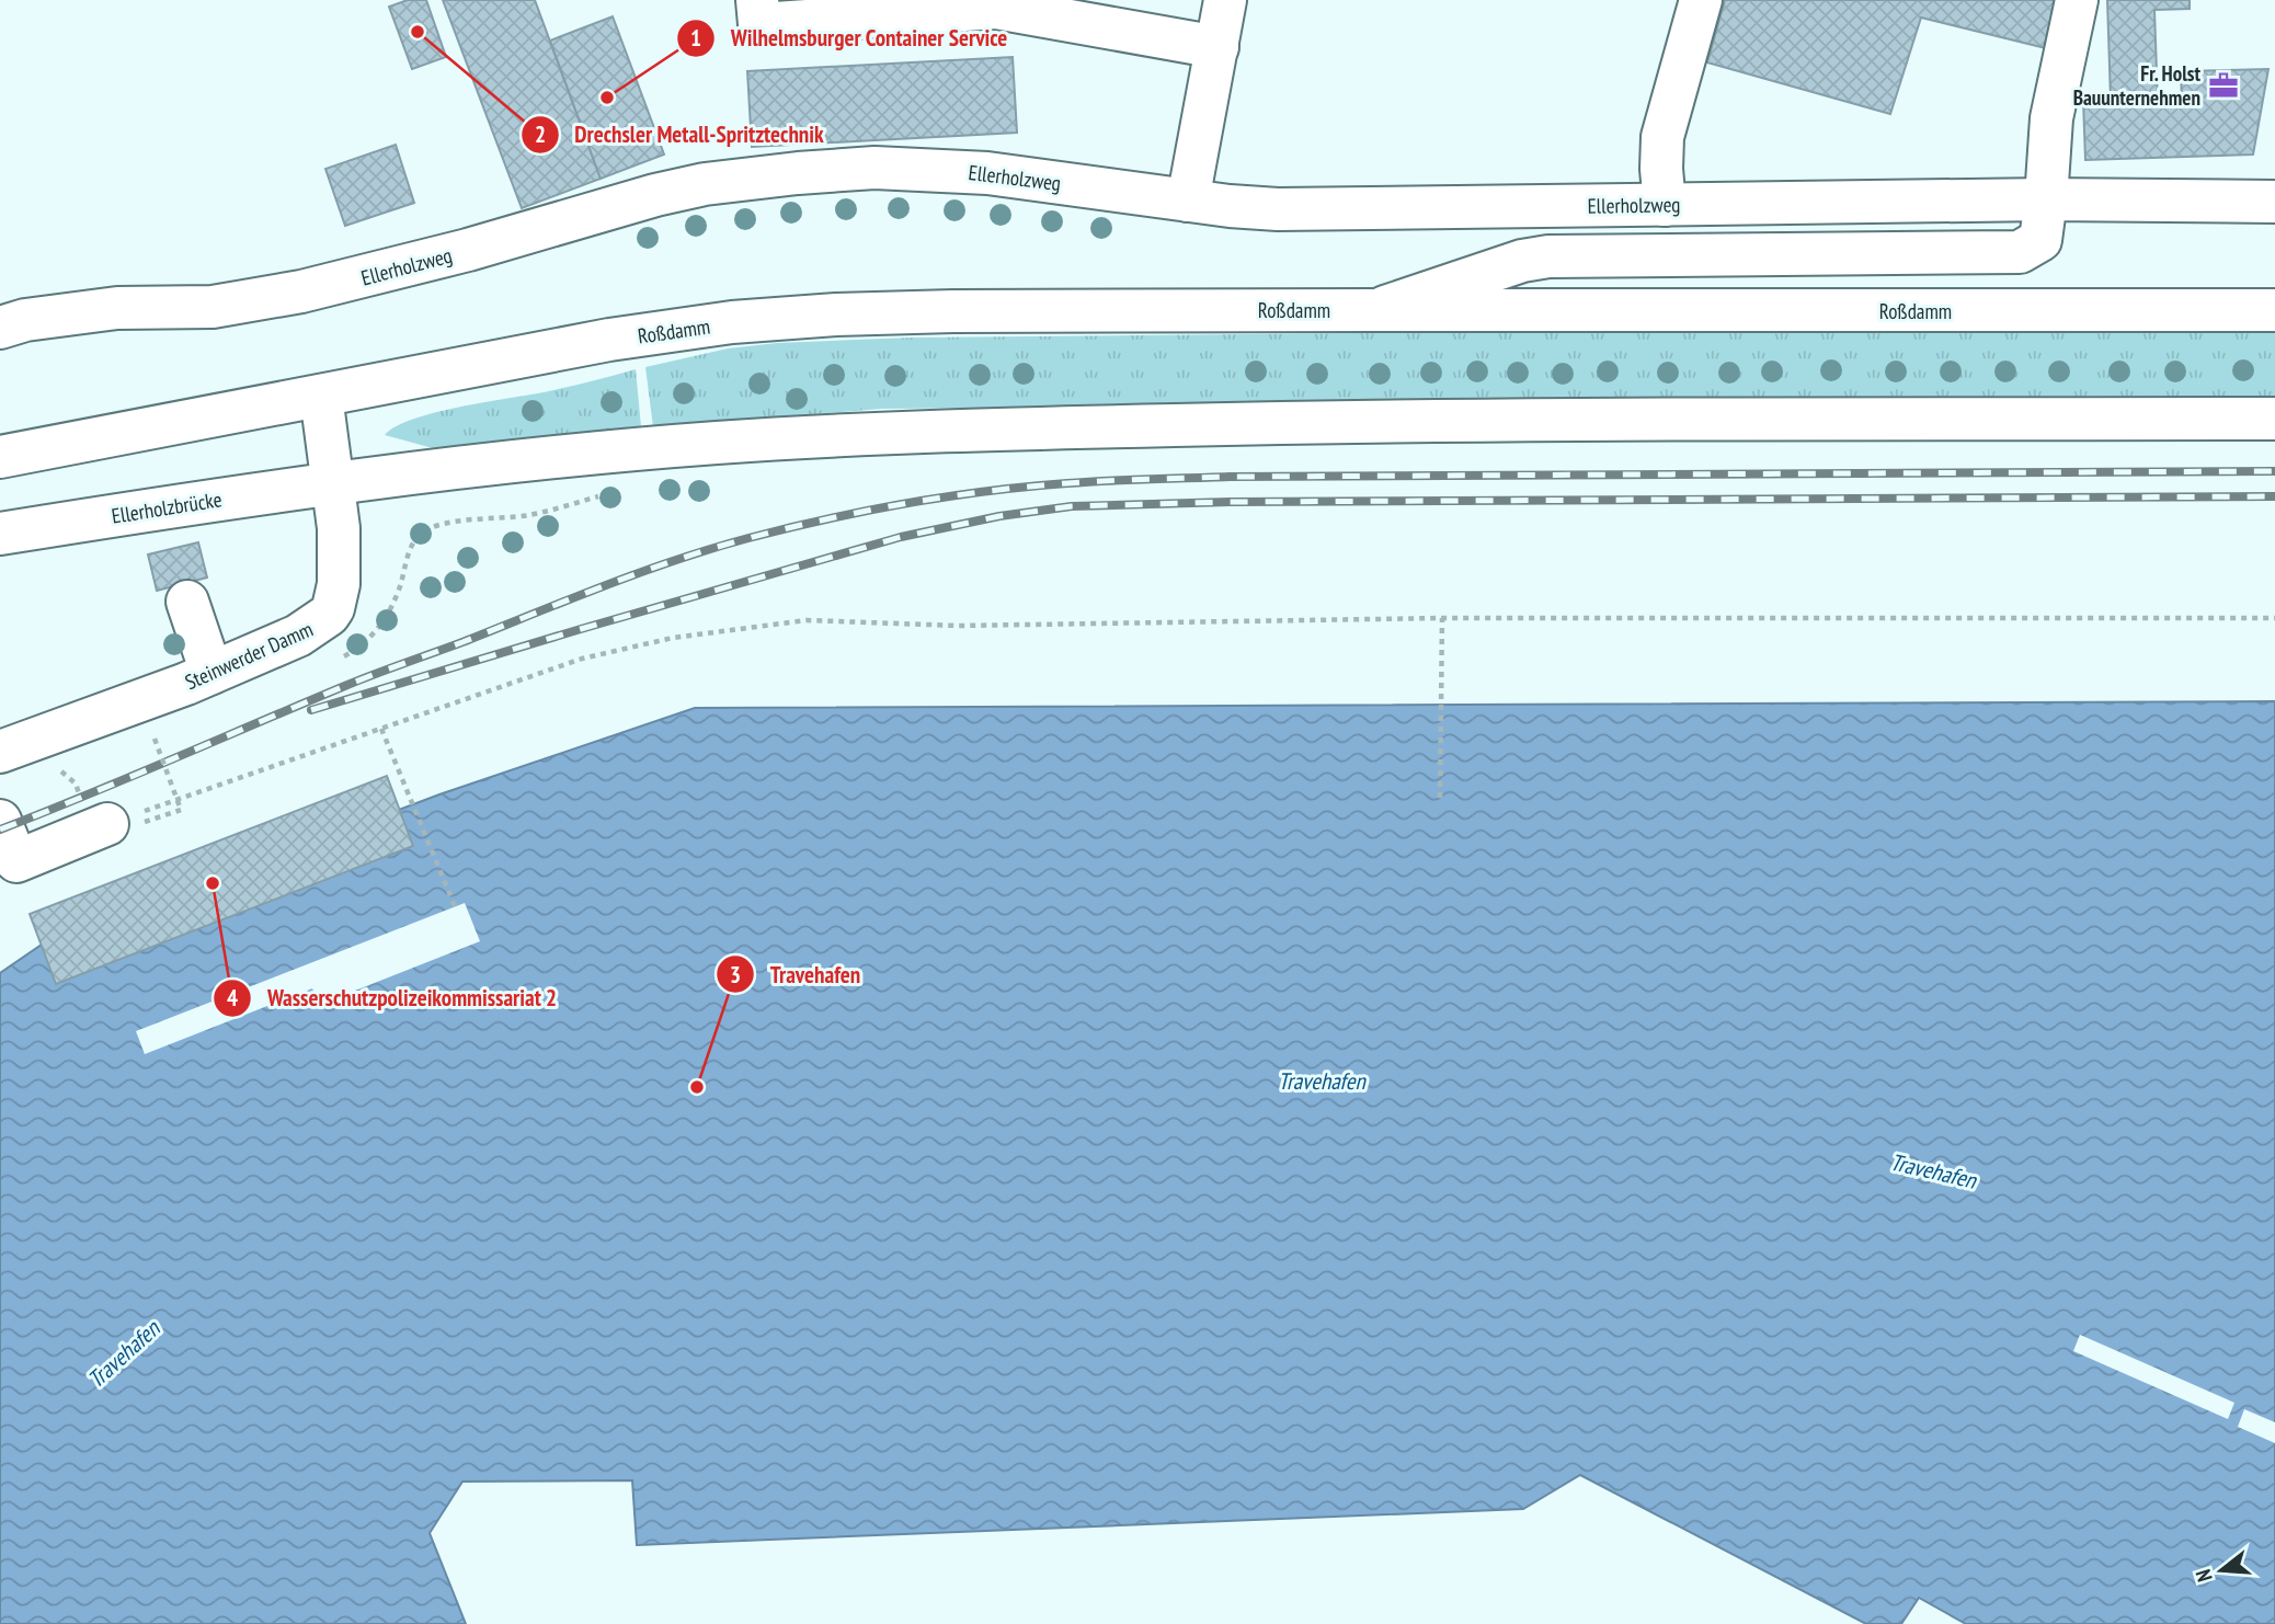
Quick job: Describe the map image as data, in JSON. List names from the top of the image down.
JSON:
{
  "streets": {
    "main road": [
      "Ellerholzweg",
      "Roßdamm",
      "Ellerholzbrücke",
      "Steinwerder Damm"
    ]
  },
  "crossings": [
    ["Roßdamm", "Steinwerder Damm"],
    ["Ellerholzbrücke", "Steinwerder Damm"]
  ],
  "water": ["Travehafen"],
  "places": {
    "other": [
      "Drechsler Metall-Spritztechnik",
      "Wilhelmsburger Container Service",
      "Wasserschutzpolizeikommissariat 2",
      "Travehafen"
    ],
    "office": ["Fr. Holst Bauunternehmen"]
  },
  "north": "left"
}
